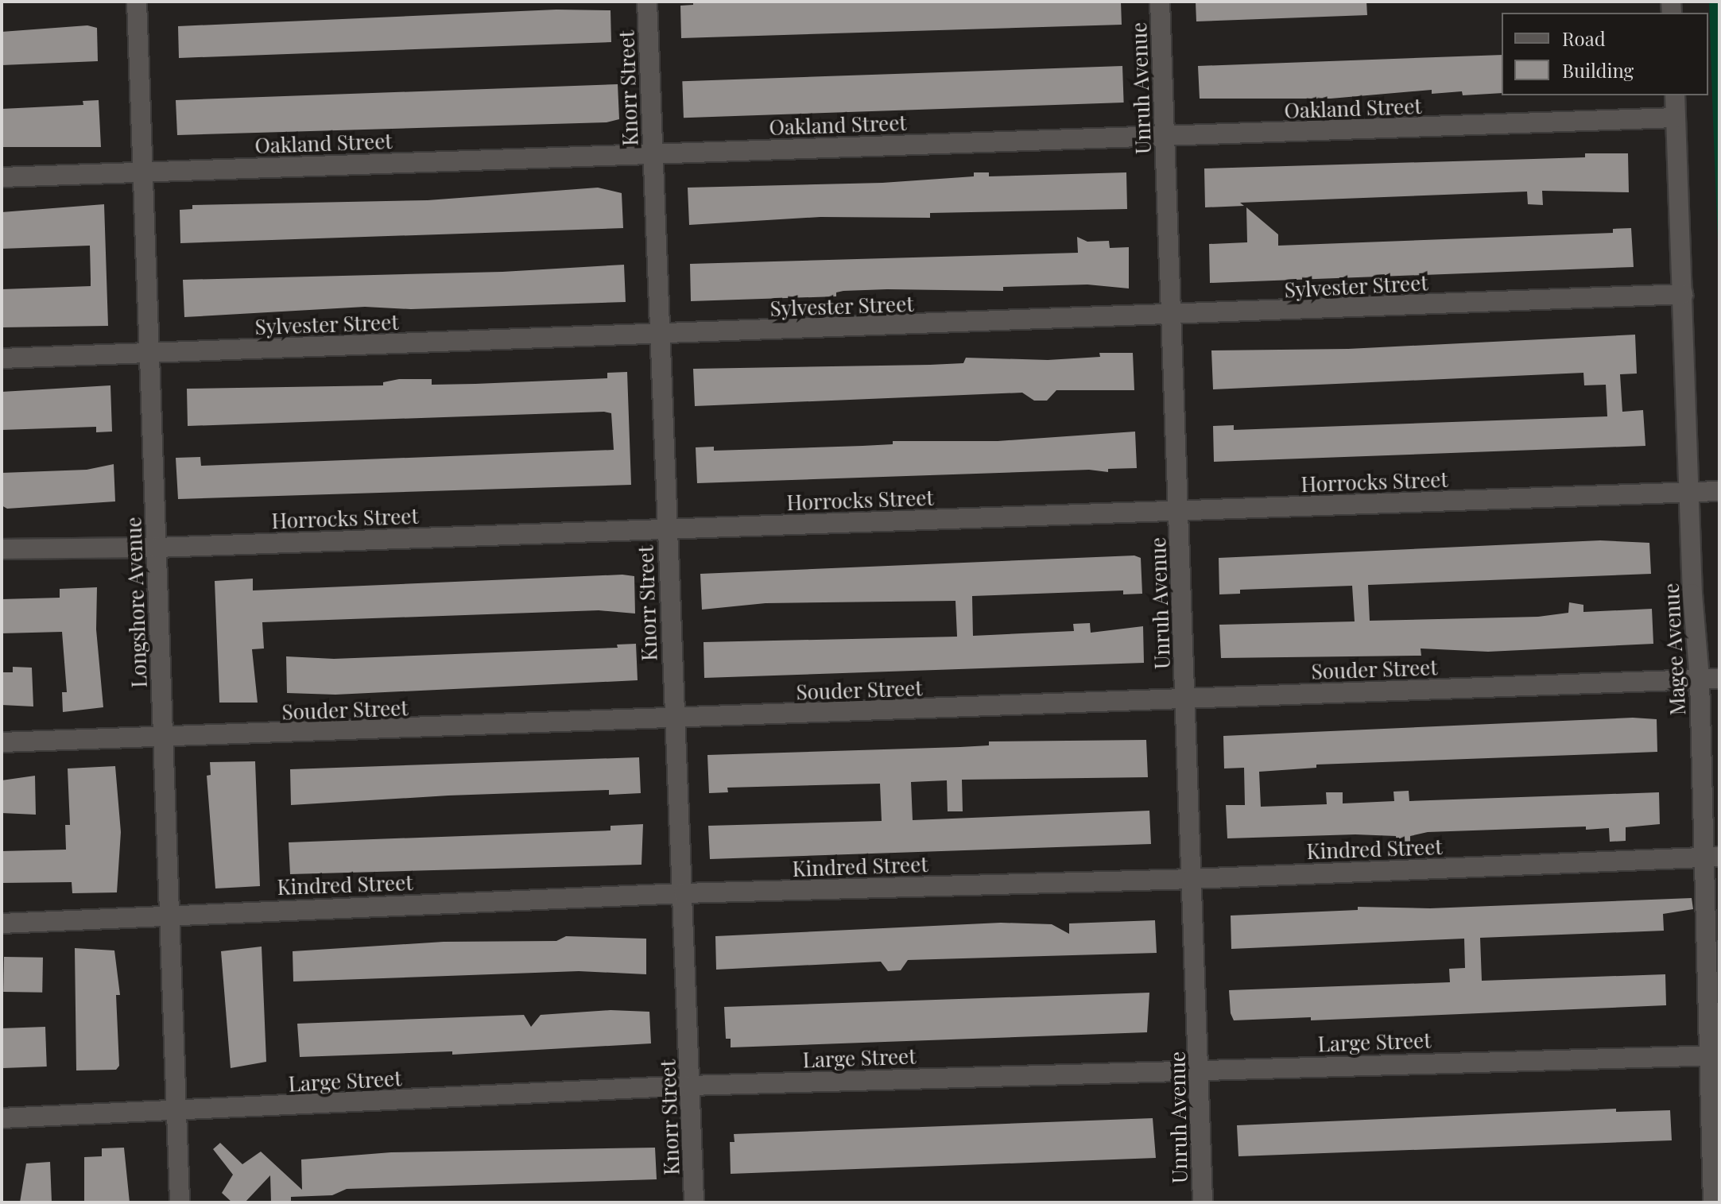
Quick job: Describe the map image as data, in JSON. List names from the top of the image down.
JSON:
{
  "streets": {
    "street": [
      "Knorr Street",
      "Unruh Avenue",
      "Oakland Street",
      "Sylvester Street",
      "Horrocks Street",
      "Longshore Avenue",
      "Magee Avenue",
      "Souder Street",
      "Kindred Street",
      "Large Street"
    ]
  },
  "crossings": [
    ["Knorr Street", "Oakland Street"],
    ["Knorr Street", "Sylvester Street"],
    ["Knorr Street", "Horrocks Street"],
    ["Knorr Street", "Souder Street"],
    ["Knorr Street", "Kindred Street"],
    ["Knorr Street", "Large Street"],
    ["Unruh Avenue", "Oakland Street"],
    ["Unruh Avenue", "Sylvester Street"],
    ["Unruh Avenue", "Horrocks Street"],
    ["Unruh Avenue", "Souder Street"],
    ["Unruh Avenue", "Kindred Street"],
    ["Unruh Avenue", "Large Street"],
    ["Oakland Street", "Longshore Avenue"],
    ["Oakland Street", "Magee Avenue"],
    ["Sylvester Street", "Longshore Avenue"],
    ["Sylvester Street", "Magee Avenue"],
    ["Horrocks Street", "Longshore Avenue"],
    ["Horrocks Street", "Magee Avenue"],
    ["Longshore Avenue", "Souder Street"],
    ["Longshore Avenue", "Kindred Street"],
    ["Longshore Avenue", "Large Street"],
    ["Magee Avenue", "Souder Street"],
    ["Magee Avenue", "Kindred Street"],
    ["Magee Avenue", "Large Street"]
  ],
  "legend": ["Road", "Building"]
}
